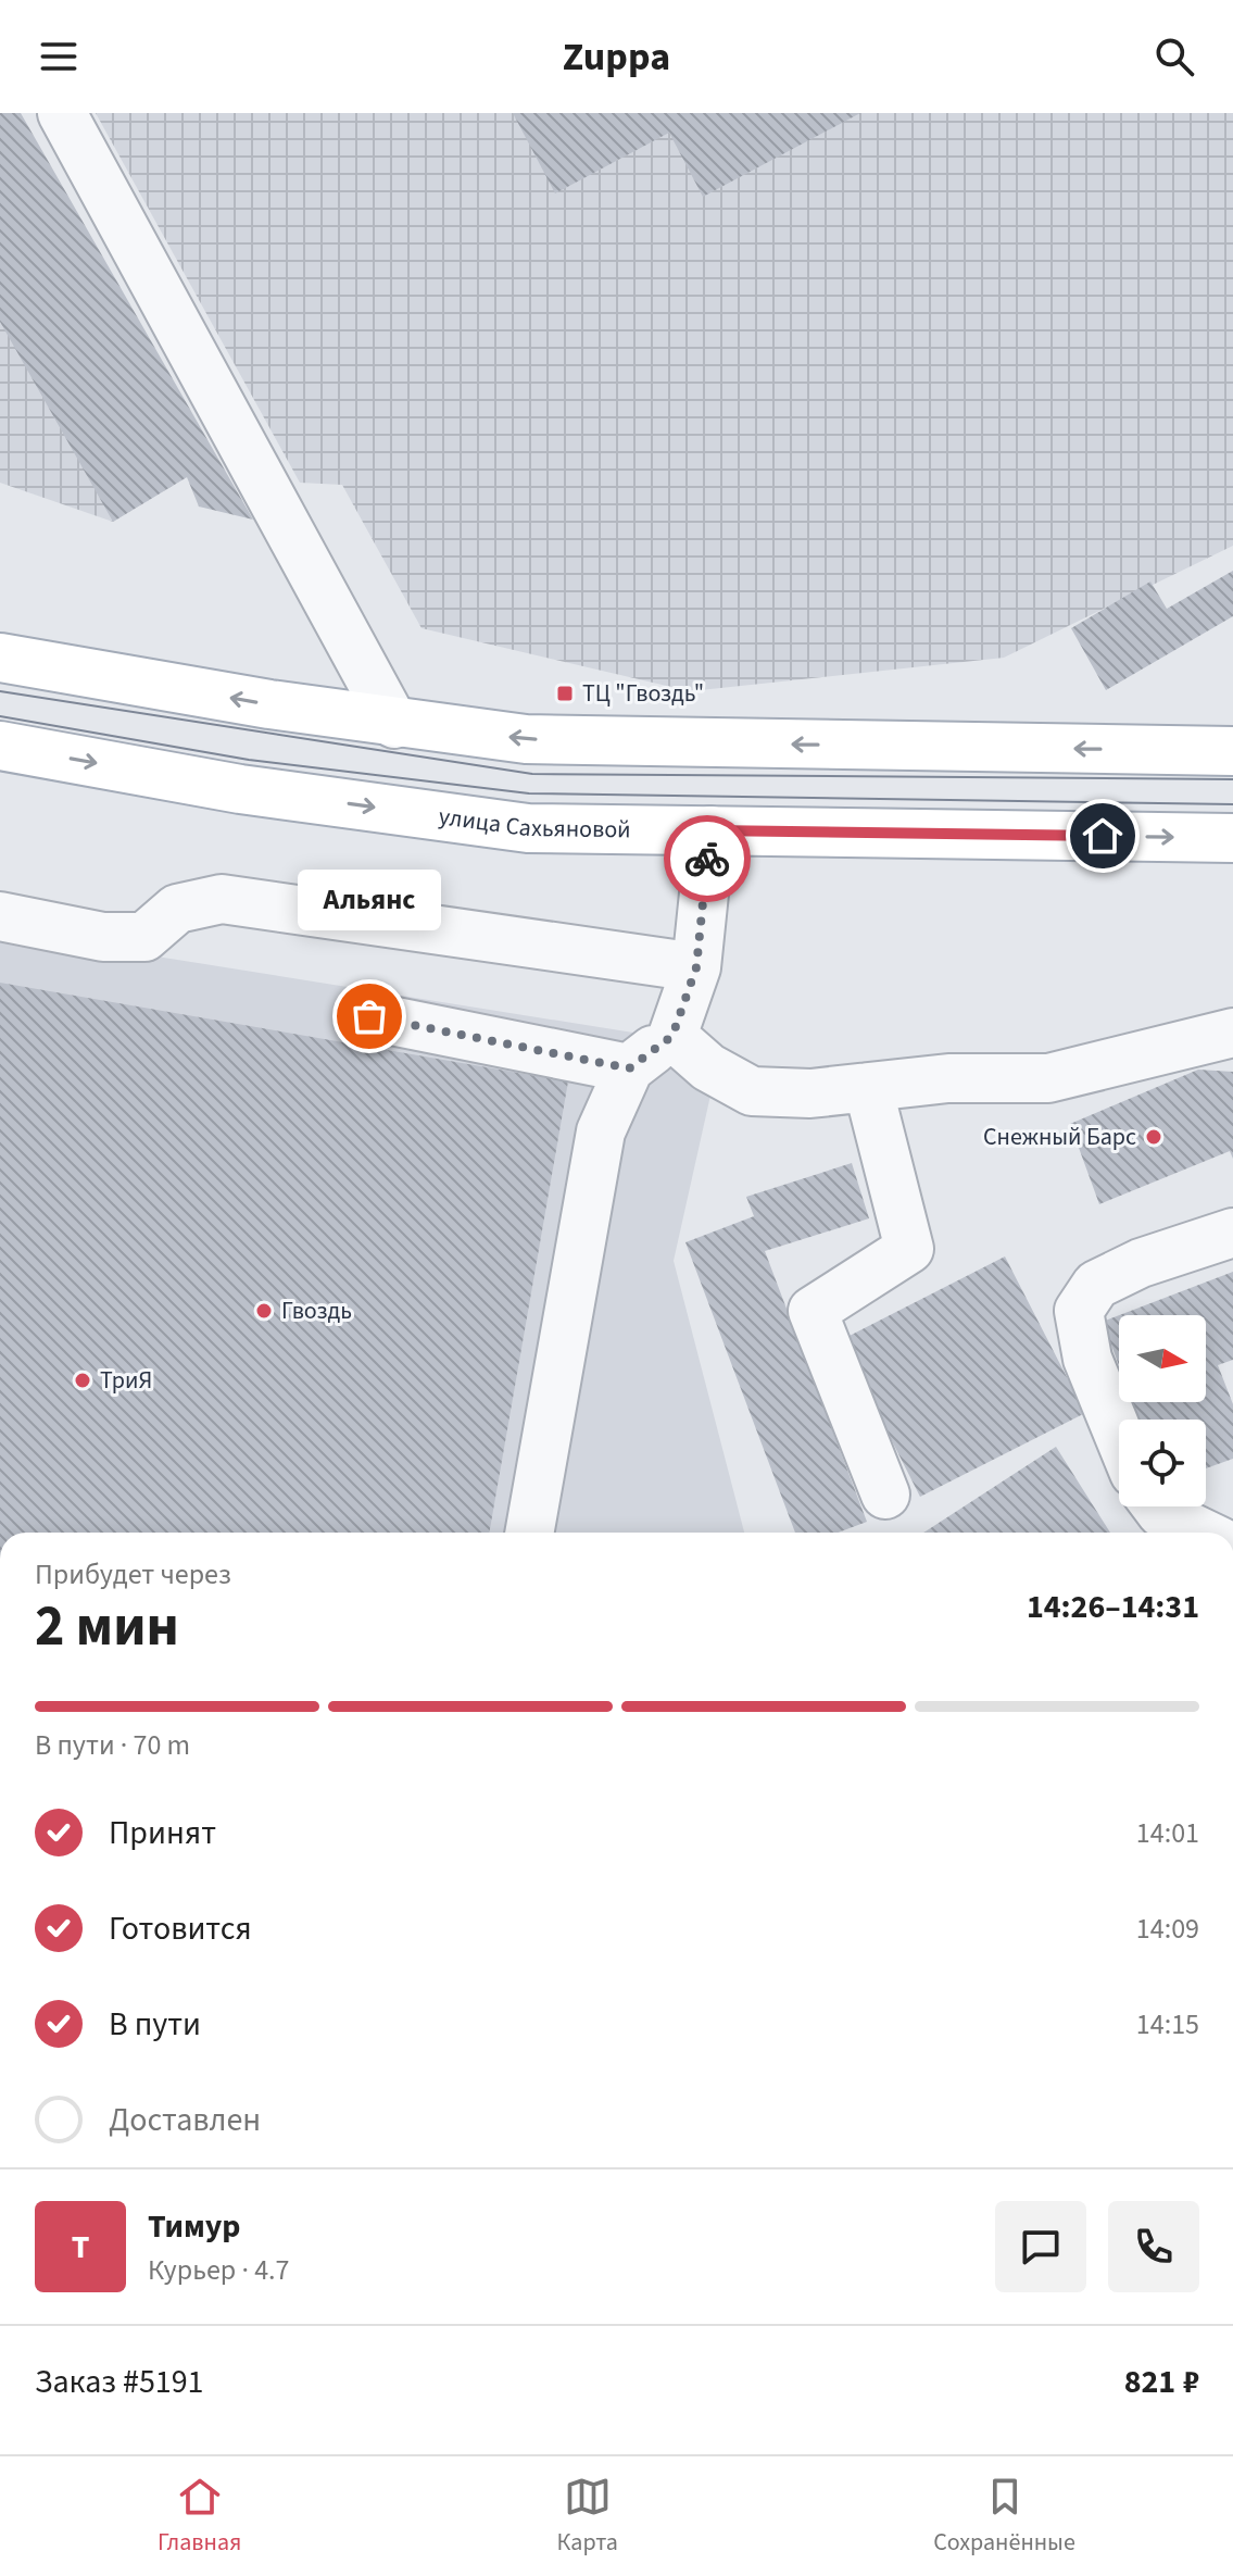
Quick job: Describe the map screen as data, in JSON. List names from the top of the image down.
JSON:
{
  "streets": {
    "main road": ["улица Сахьяновой"]
  },
  "places": {
    "transit": ["ТЦ \"Гвоздь\""],
    "other": [
      "Альянс",
      "Снежный Барс",
      "Гвоздь",
      "ТриЯ"
    ]
  },
  "north": "right",
  "page": {
    "header": "Zuppa",
    "bubble": "Альянс",
    "heading": ["2 мин", "Прибудет через", "14:26–14:31"],
    "panel": [
      "Тимур",
      "Курьер · 4.7",
      "Заказ #5191",
      "821 ₽"
    ],
    "bar": "В пути · 70 m",
    "list": [
      ["Принят", "14:01"],
      ["Готовится", "14:09"],
      ["В пути", "14:15"],
      "Доставлен"
    ],
    "round": "Т",
    "tabs": ["Главная", "Карта", "Сохранённые"]
  }
}
